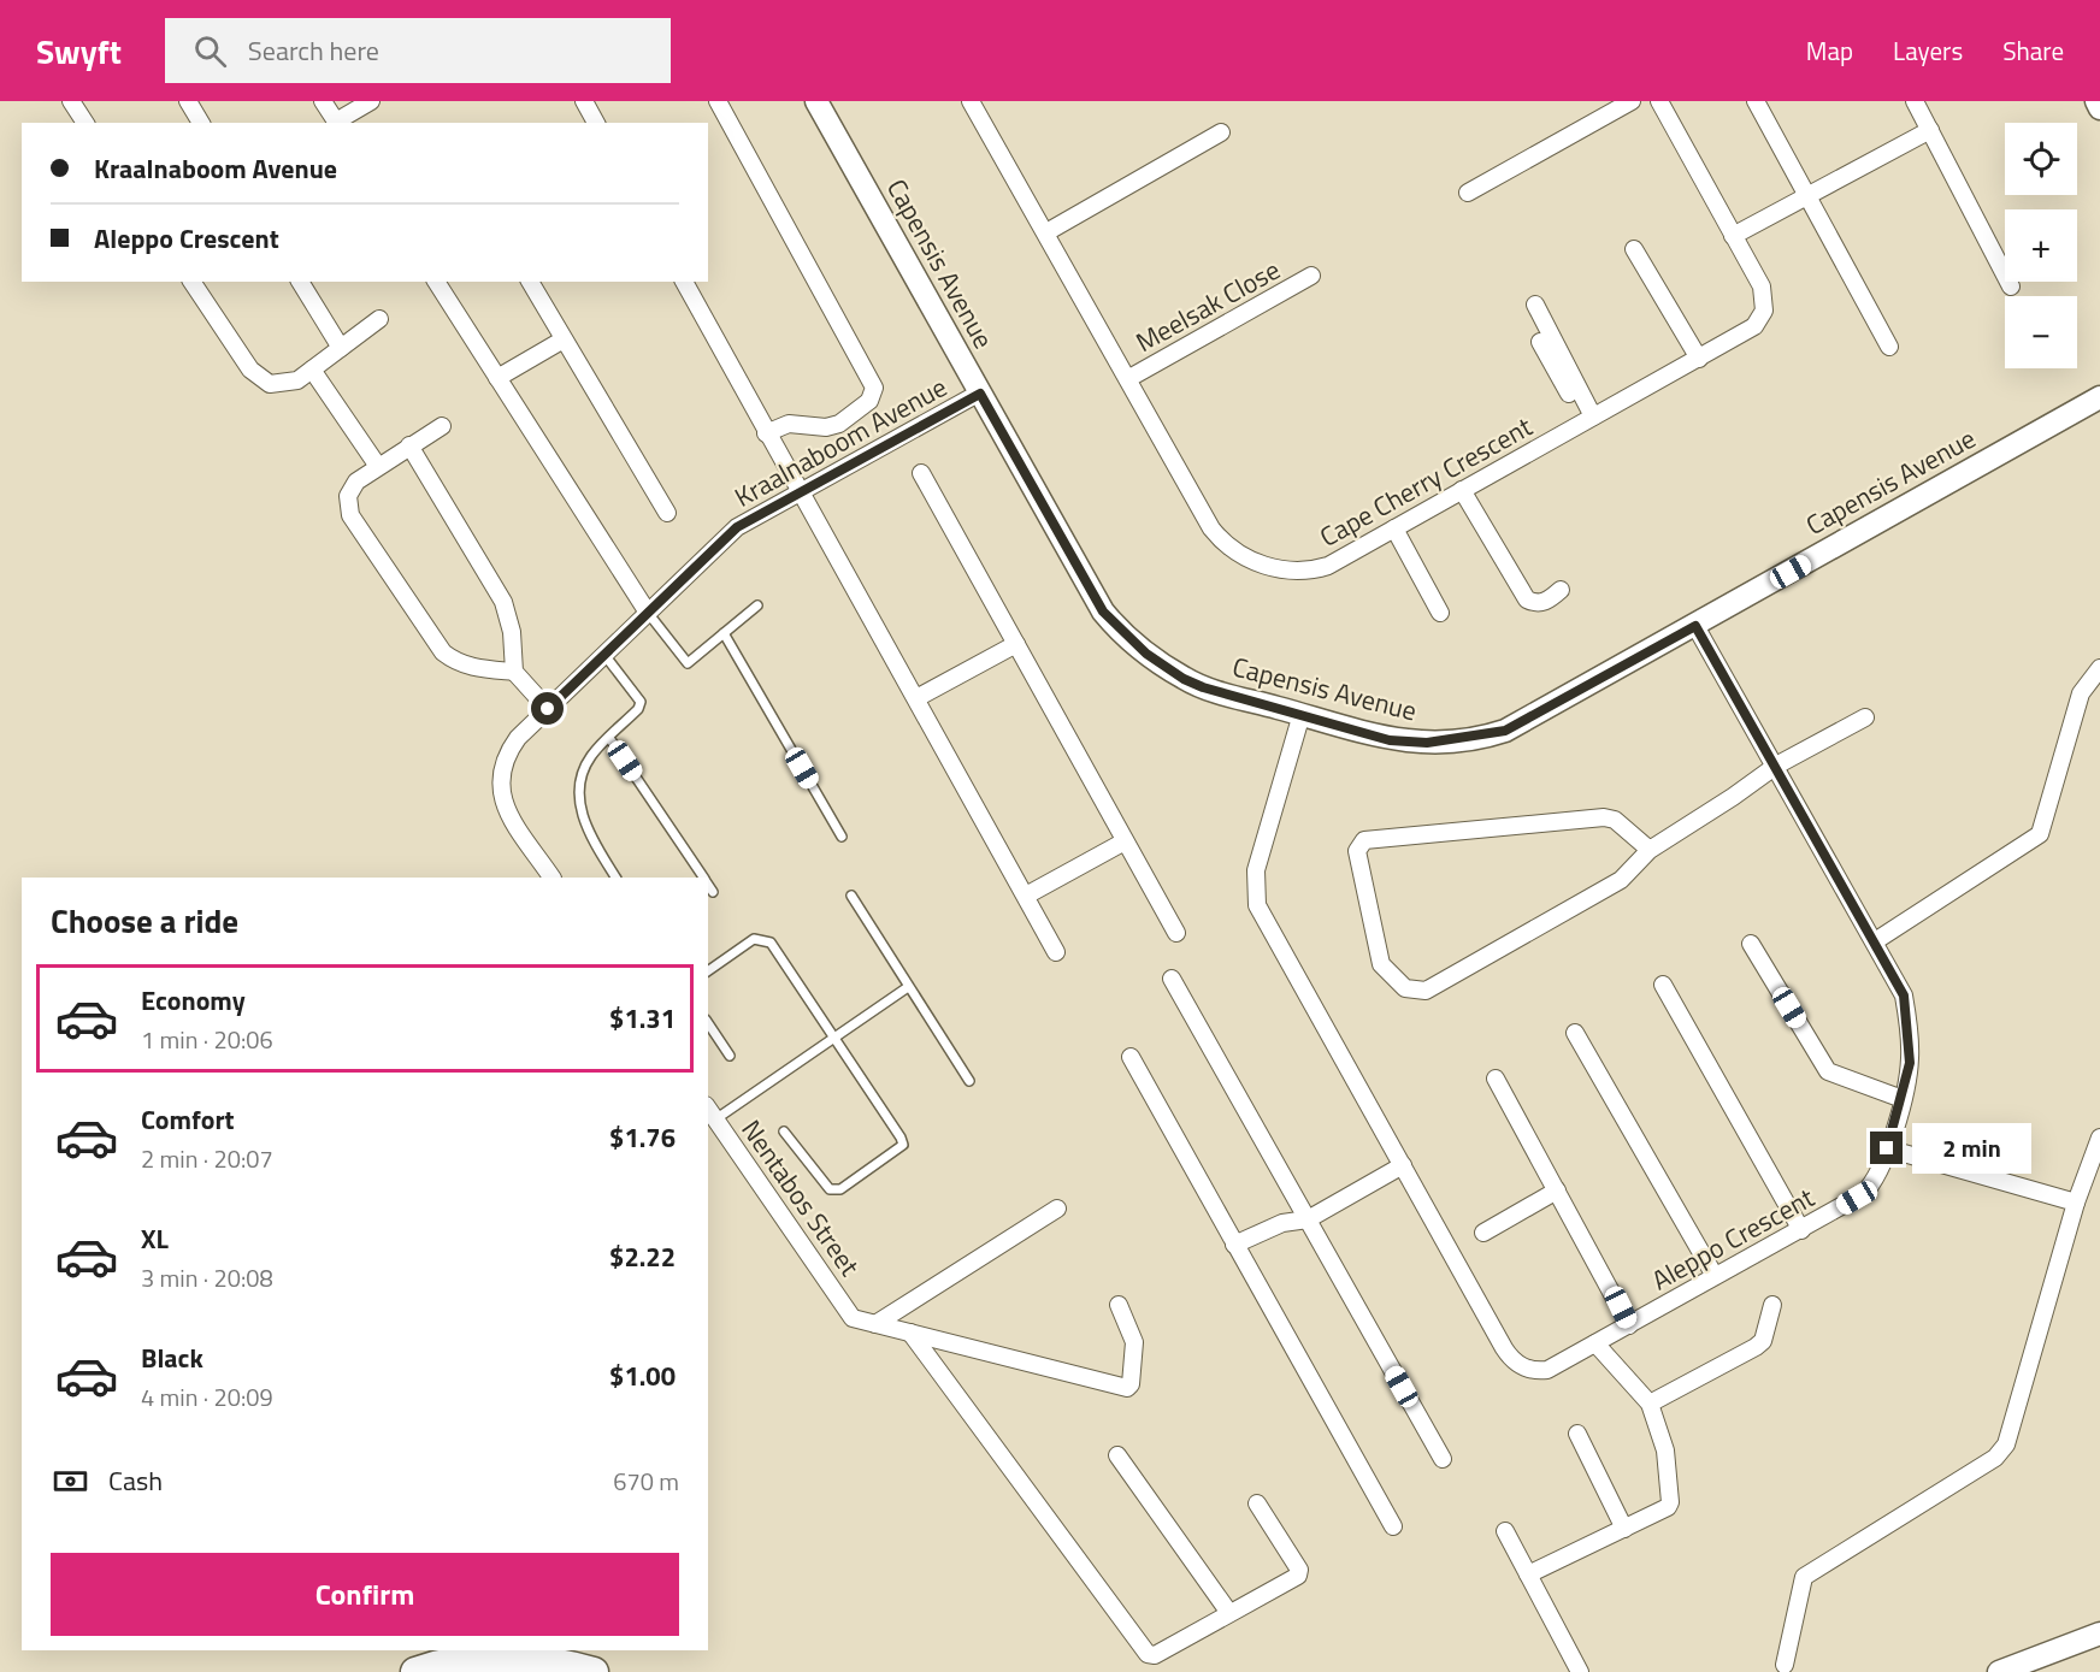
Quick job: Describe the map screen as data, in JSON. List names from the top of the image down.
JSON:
{
  "streets": {
    "street": [
      "Capensis Avenue",
      "Meelsak Close",
      "Kraalnaboom Avenue",
      "Cape Cherry Crescent",
      "Nentabos Street",
      "Aleppo Crescent"
    ]
  },
  "crossings": [
    ["Capensis Avenue", "Kraalnaboom Avenue"],
    ["Capensis Avenue", "Aleppo Crescent"],
    ["Meelsak Close", "Cape Cherry Crescent"]
  ],
  "page": {
    "header": "Swyft",
    "search": "Search here",
    "nav": ["Map", "Layers", "Share"],
    "map_buttons": ["+", "−"],
    "banner": ["Kraalnaboom Avenue", "Aleppo Crescent"],
    "heading": "Choose a ride",
    "list": [
      {
        "name": "Economy",
        "note": "1 min · 20:06",
        "value": "$1.31"
      },
      {
        "name": "Comfort",
        "note": "2 min · 20:07",
        "value": "$1.76"
      },
      {
        "name": "XL",
        "note": "3 min · 20:08",
        "value": "$2.22"
      },
      {
        "name": "Black",
        "note": "4 min · 20:09",
        "value": "$1.00"
      }
    ],
    "bubble": "2 min",
    "pay": ["Cash", "670 m"],
    "buttons": "Confirm"
  }
}
